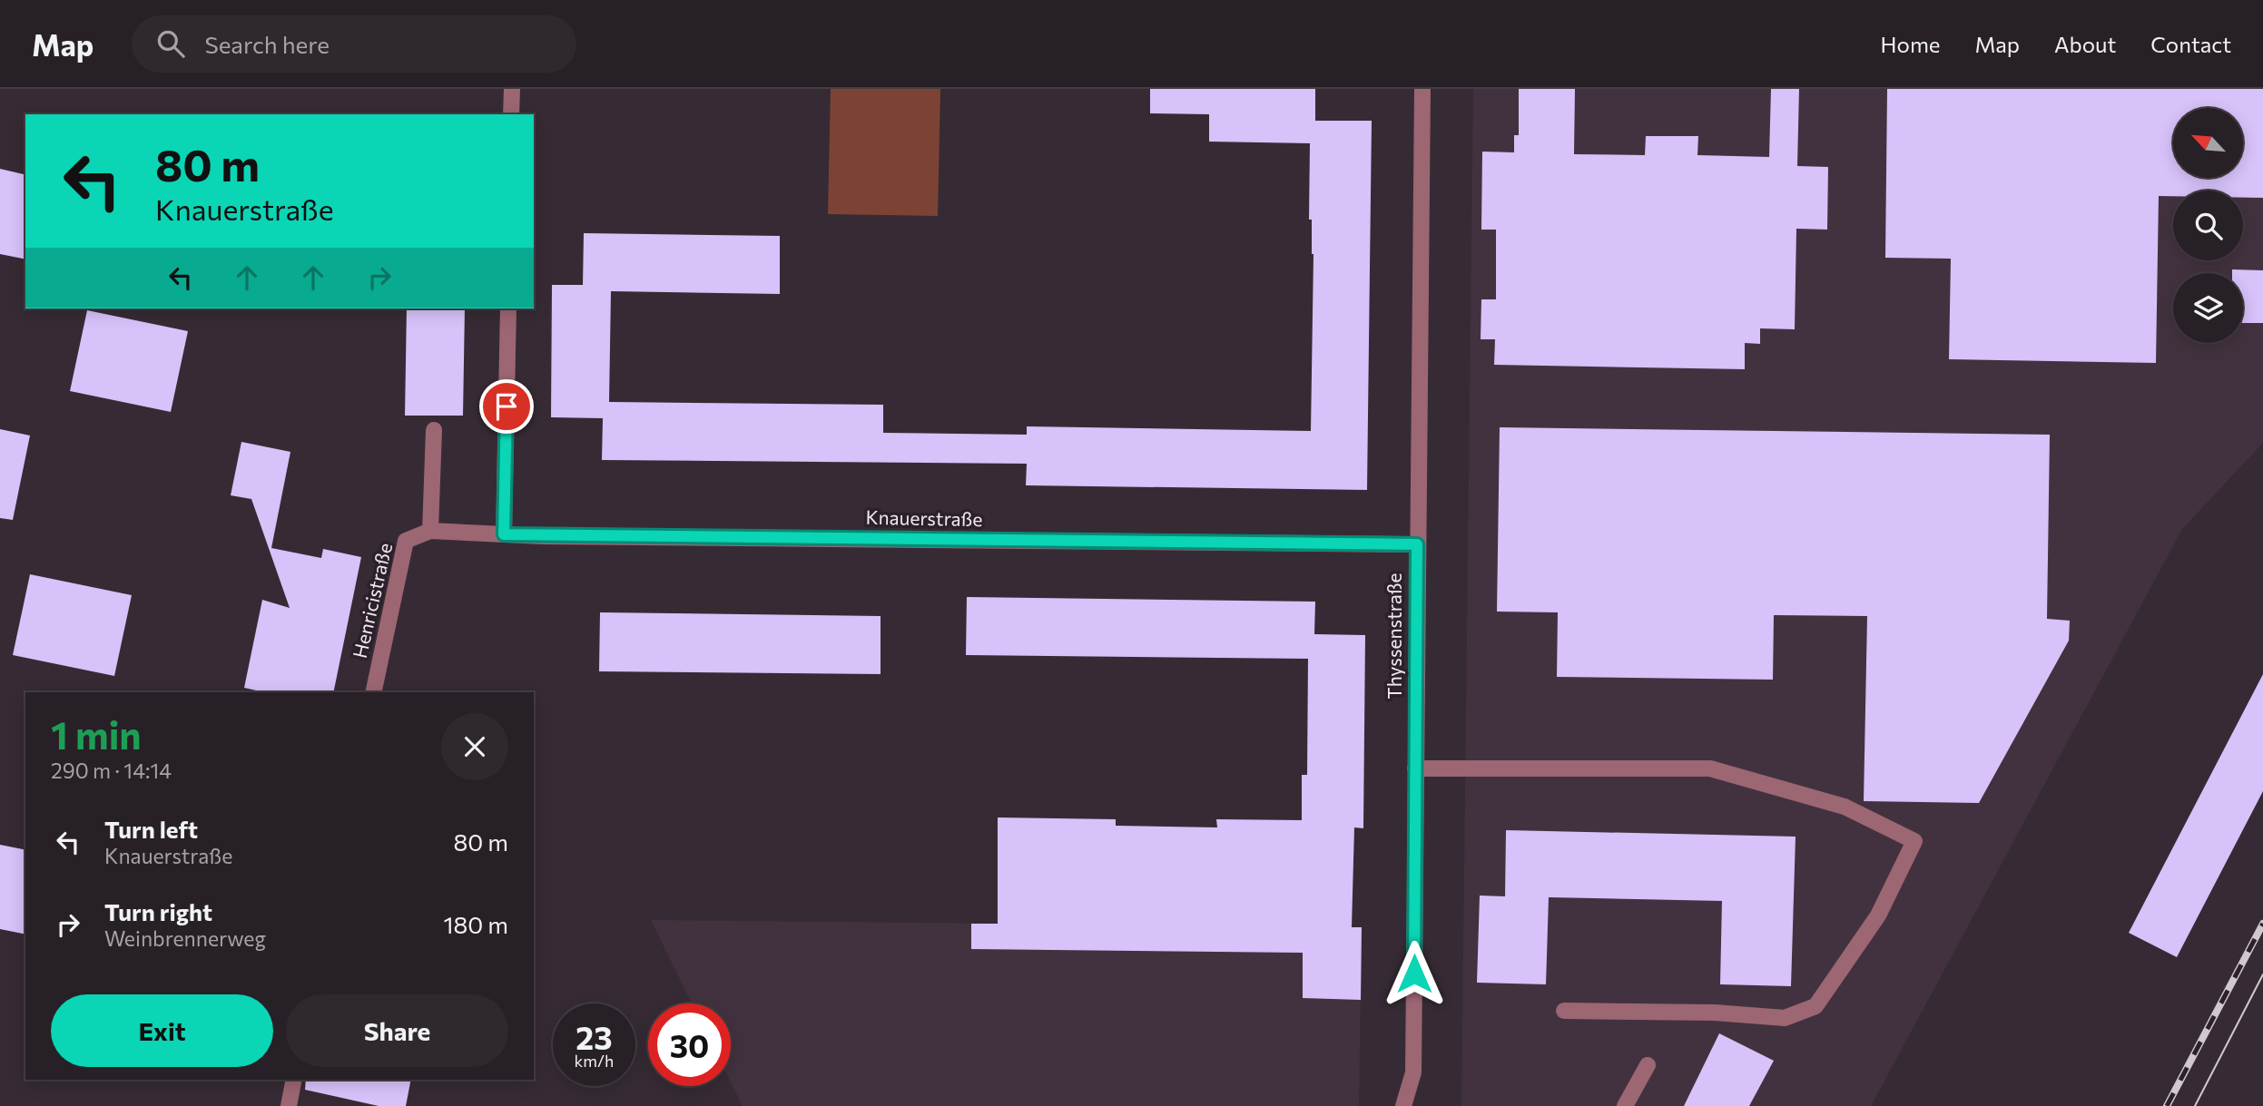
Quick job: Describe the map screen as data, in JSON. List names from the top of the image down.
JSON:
{
  "streets": {
    "street": ["Knauerstraße", "Henricistraße", "Thyssenstraße"]
  },
  "crossings": [
    ["Knauerstraße", "Henricistraße"],
    ["Knauerstraße", "Thyssenstraße"]
  ],
  "north": "top left",
  "page": {
    "header": "Map",
    "search": "Search here",
    "nav": [
      "Home",
      "Map",
      "About",
      "Contact"
    ],
    "turn": ["80 m", "Knauerstraße"],
    "heading": ["1 min", "290 m · 14:14"],
    "list": [
      {
        "name": "Turn left",
        "note": "Knauerstraße",
        "value": "80 m"
      },
      {
        "name": "Turn right",
        "note": "Weinbrennerweg",
        "value": "180 m"
      }
    ],
    "buttons": ["Exit", "Share"],
    "speed": "23 km/h",
    "limit": "30"
  }
}
